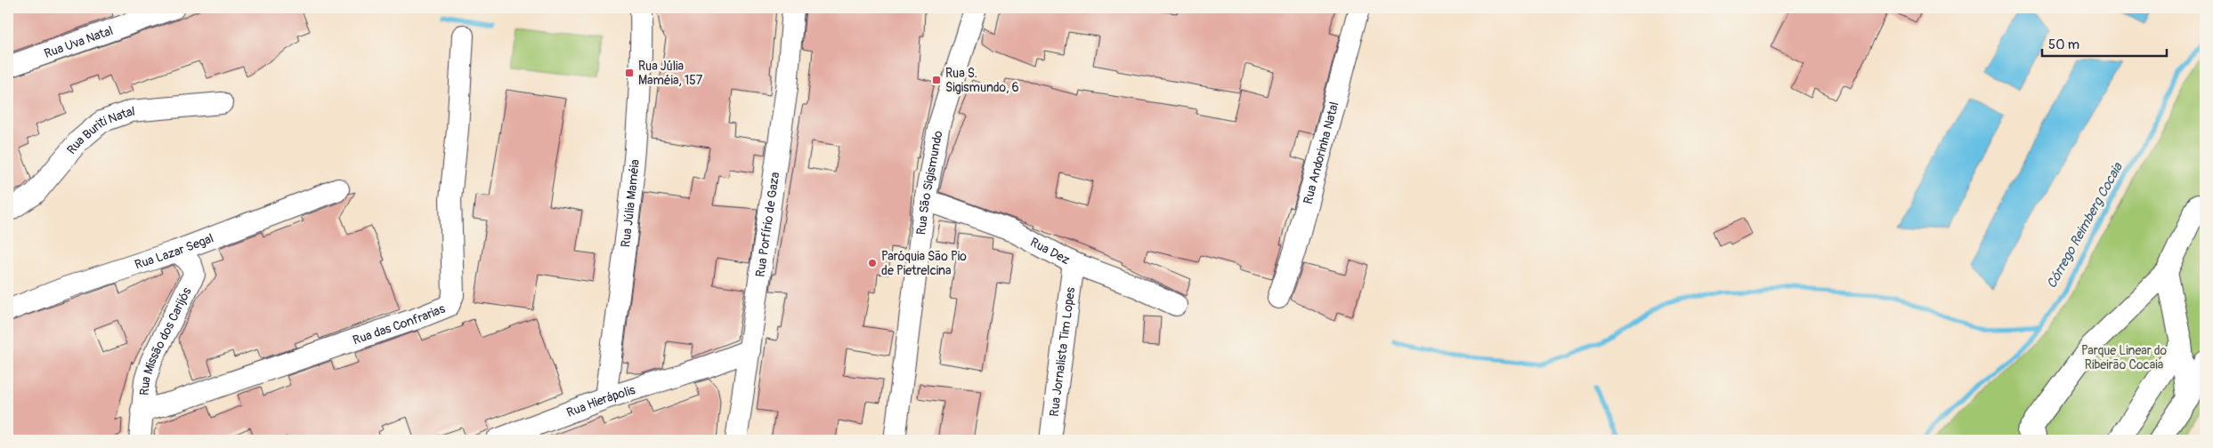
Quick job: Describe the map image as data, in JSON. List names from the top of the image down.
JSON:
{
  "streets": {
    "street": [
      "Rua Uva Natal",
      "Rua Buriti Natal",
      "Rua Andorinha Natal",
      "Rua São Sigismundo",
      "Rua Júlia Maméia",
      "Rua Porfírio de Gaza",
      "Rua Dez",
      "Rua Lazar Segal",
      "Rua das Confrarias",
      "Rua Missão dos Carijós",
      "Rua Jornalista Tim Lopes",
      "Rua Hierápolis"
    ]
  },
  "crossings": [
    ["Rua São Sigismundo", "Rua Dez"],
    ["Rua Júlia Maméia", "Rua Hierápolis"],
    ["Rua Porfírio de Gaza", "Rua Hierápolis"],
    ["Rua Dez", "Rua Jornalista Tim Lopes"],
    ["Rua Lazar Segal", "Rua Missão dos Carijós"],
    ["Rua das Confrarias", "Rua Missão dos Carijós"]
  ],
  "water": ["Córrego Reimberg Cocaia"],
  "parks": ["Parque Linear do Ribeirão Cocaia"],
  "places": {
    "transit": ["Rua Júlia Maméia, 157", "Rua S. Sigismundo, 6"],
    "other": ["Paróquia São Pio de Pietrelcina"]
  },
  "scale_bar": "50 m"
}
